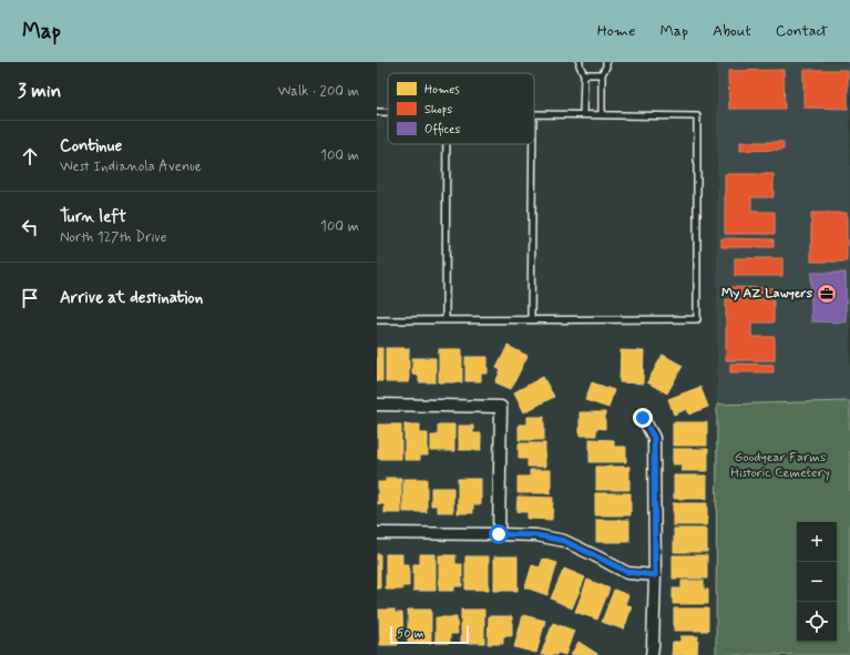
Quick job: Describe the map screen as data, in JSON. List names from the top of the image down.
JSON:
{
  "parks": ["Goodyear Farms Historic Cemetery"],
  "places": {
    "office": ["My AZ Lawyers"]
  },
  "legend": ["Homes", "Shops", "Offices"],
  "scale_bar": "50 m",
  "page": {
    "header": "Map",
    "nav": [
      "Home",
      "Map",
      "About",
      "Contact"
    ],
    "heading": ["3 min", "Walk · 200 m"],
    "list": [
      ["Continue", "West Indianola Avenue", "100 m"],
      ["Turn left", "North 127th Drive", "100 m"],
      "Arrive at destination"
    ],
    "map_buttons": ["+", "−"],
    "scale": "50 m"
  }
}
